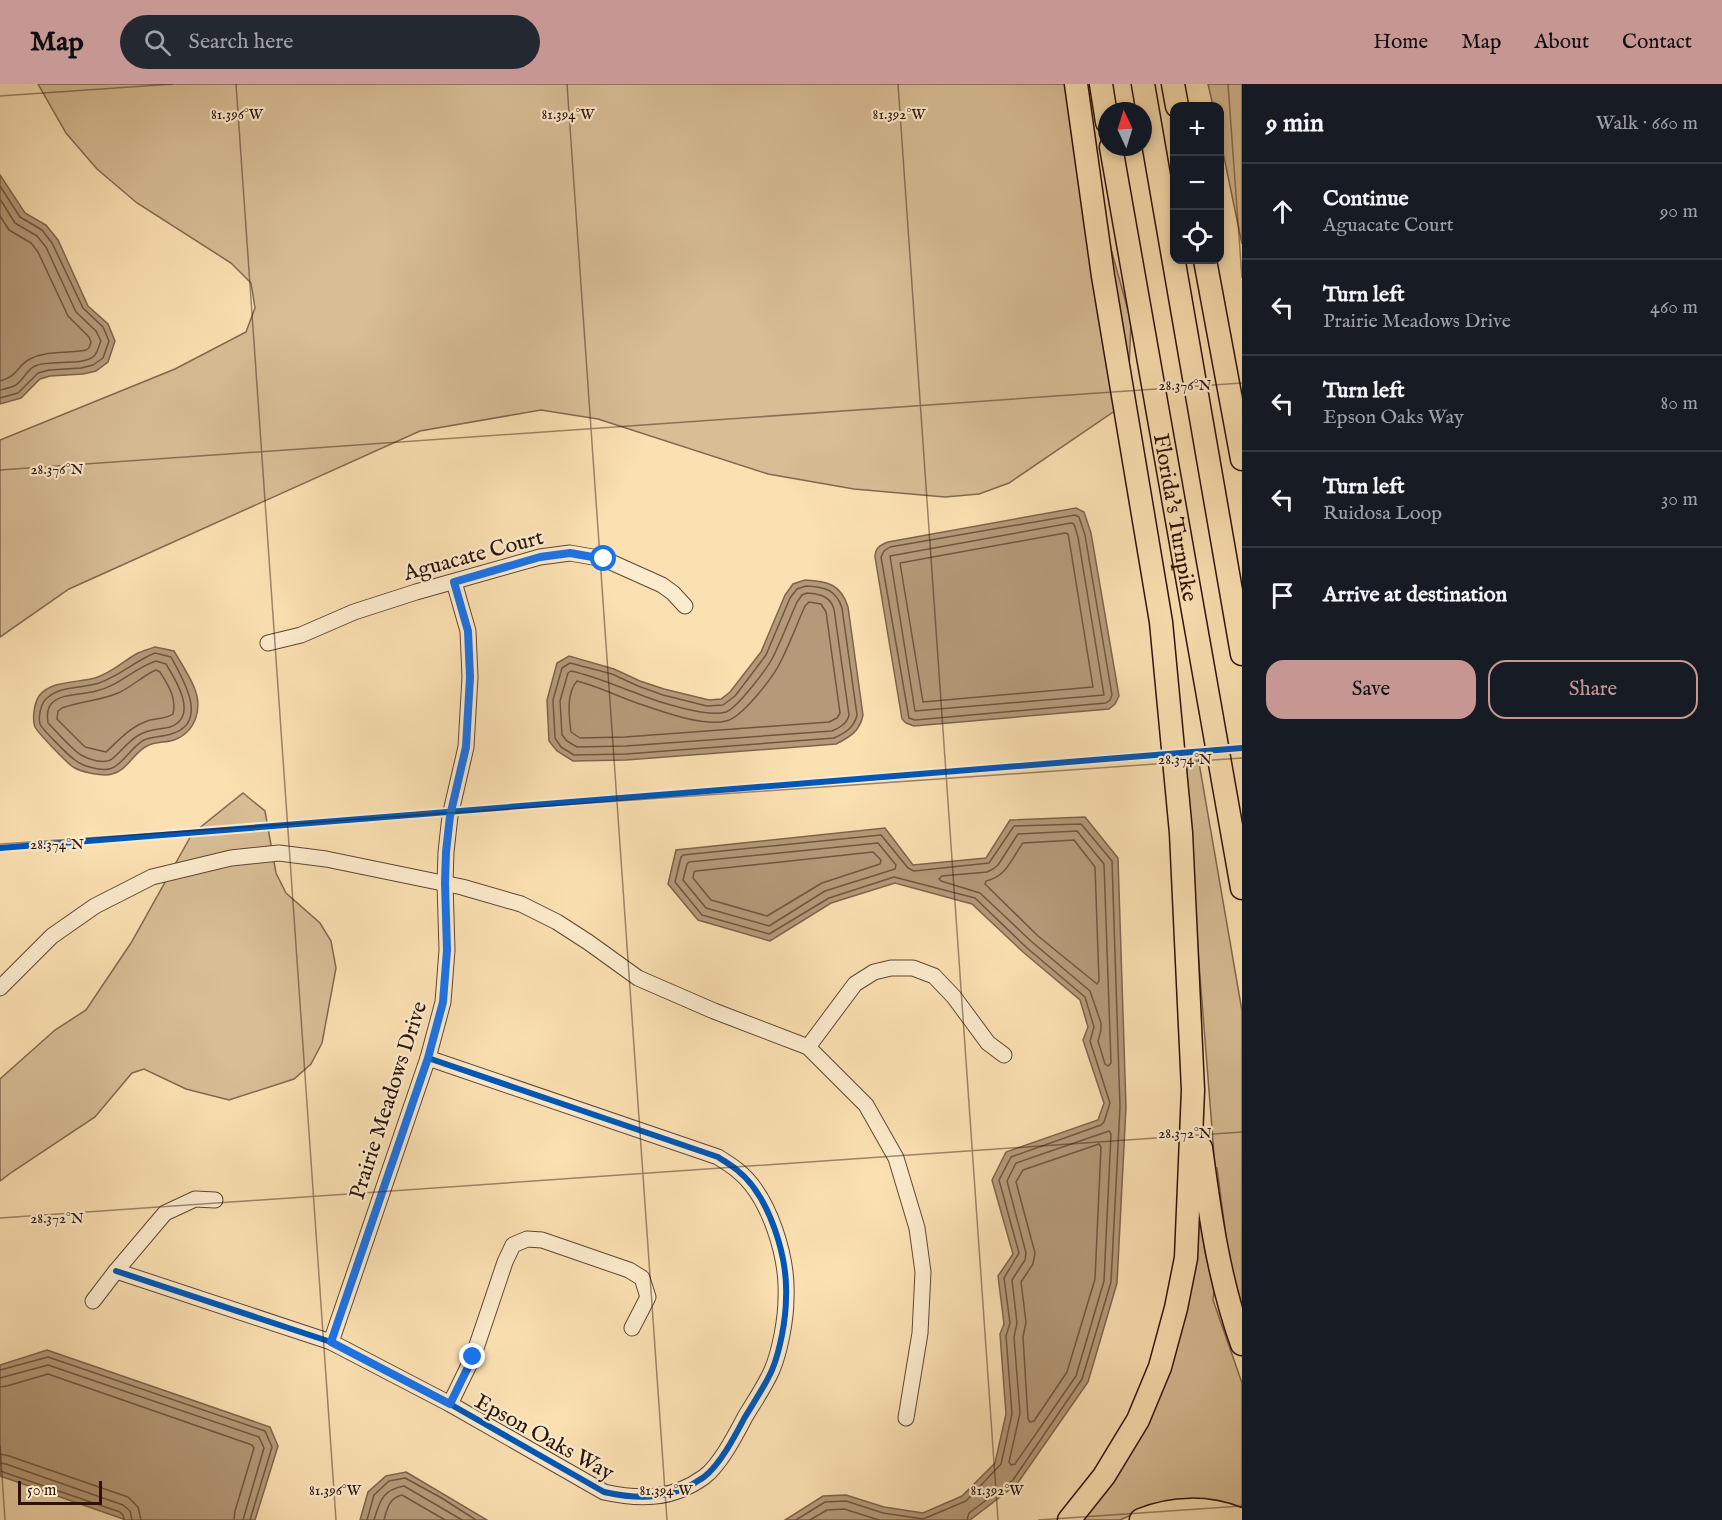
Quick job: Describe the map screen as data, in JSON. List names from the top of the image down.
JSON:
{
  "streets": {
    "highway": ["Florida's Turnpike"],
    "street": ["Aguacate Court", "Prairie Meadows Drive", "Epson Oaks Way"]
  },
  "crossings": [
    ["Aguacate Court", "Prairie Meadows Drive"],
    ["Prairie Meadows Drive", "Epson Oaks Way"]
  ],
  "scale_bar": "50 m",
  "north": "top",
  "page": {
    "header": "Map",
    "search": "Search here",
    "nav": [
      "Home",
      "Map",
      "About",
      "Contact"
    ],
    "heading": ["9 min", "Walk · 660 m"],
    "map_buttons": ["+", "−"],
    "list": [
      ["Continue", "Aguacate Court", "90 m"],
      ["Turn left", "Prairie Meadows Drive", "460 m"],
      ["Turn left", "Epson Oaks Way", "80 m"],
      ["Turn left", "Ruidosa Loop", "30 m"],
      "Arrive at destination"
    ],
    "buttons": ["Save", "Share"],
    "scale": "50 m"
  },
  "coordinates": [
    "81.396°W",
    "81.394°W",
    "81.392°W",
    "28.376°N",
    "28.374°N",
    "28.372°N"
  ]
}
